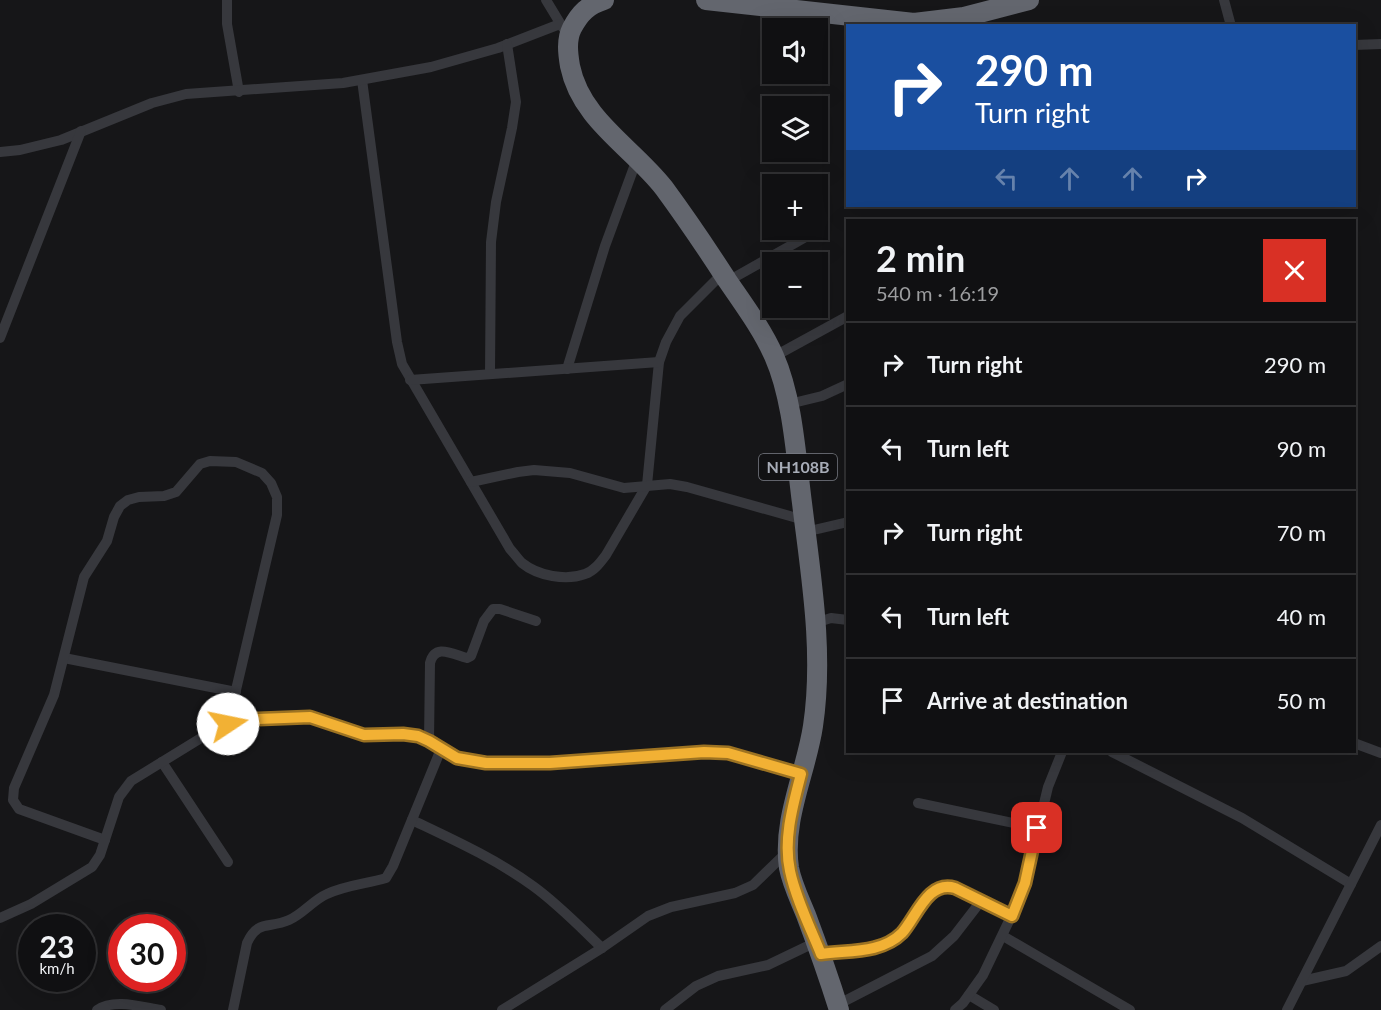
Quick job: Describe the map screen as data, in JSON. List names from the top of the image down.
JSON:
{
  "streets": {
    "highway": ["NH108B"]
  },
  "page": {
    "map_buttons": ["+", "−"],
    "turn": ["290 m", "Turn right"],
    "heading": ["2 min", "540 m · 16:19"],
    "list": [
      {
        "name": "Turn right",
        "value": "290 m"
      },
      {
        "name": "Turn left",
        "value": "90 m"
      },
      {
        "name": "Turn right",
        "value": "70 m"
      },
      {
        "name": "Turn left",
        "value": "40 m"
      },
      {
        "name": "Arrive at destination",
        "value": "50 m"
      }
    ],
    "speed": "23 km/h",
    "limit": "30"
  }
}
